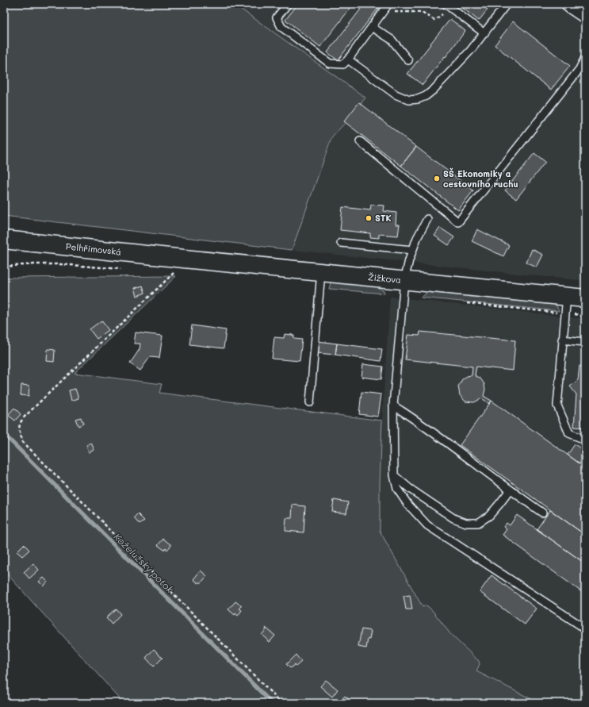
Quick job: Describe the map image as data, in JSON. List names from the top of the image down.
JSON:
{
  "streets": {
    "main road": ["Pelhřimovská", "Žižkova"]
  },
  "crossings": [
    ["Pelhřimovská", "Žižkova"]
  ],
  "water": ["Koželužský potok"],
  "places": ["SŠ Ekonomiky a cestovního ruchu", "STK"]
}
